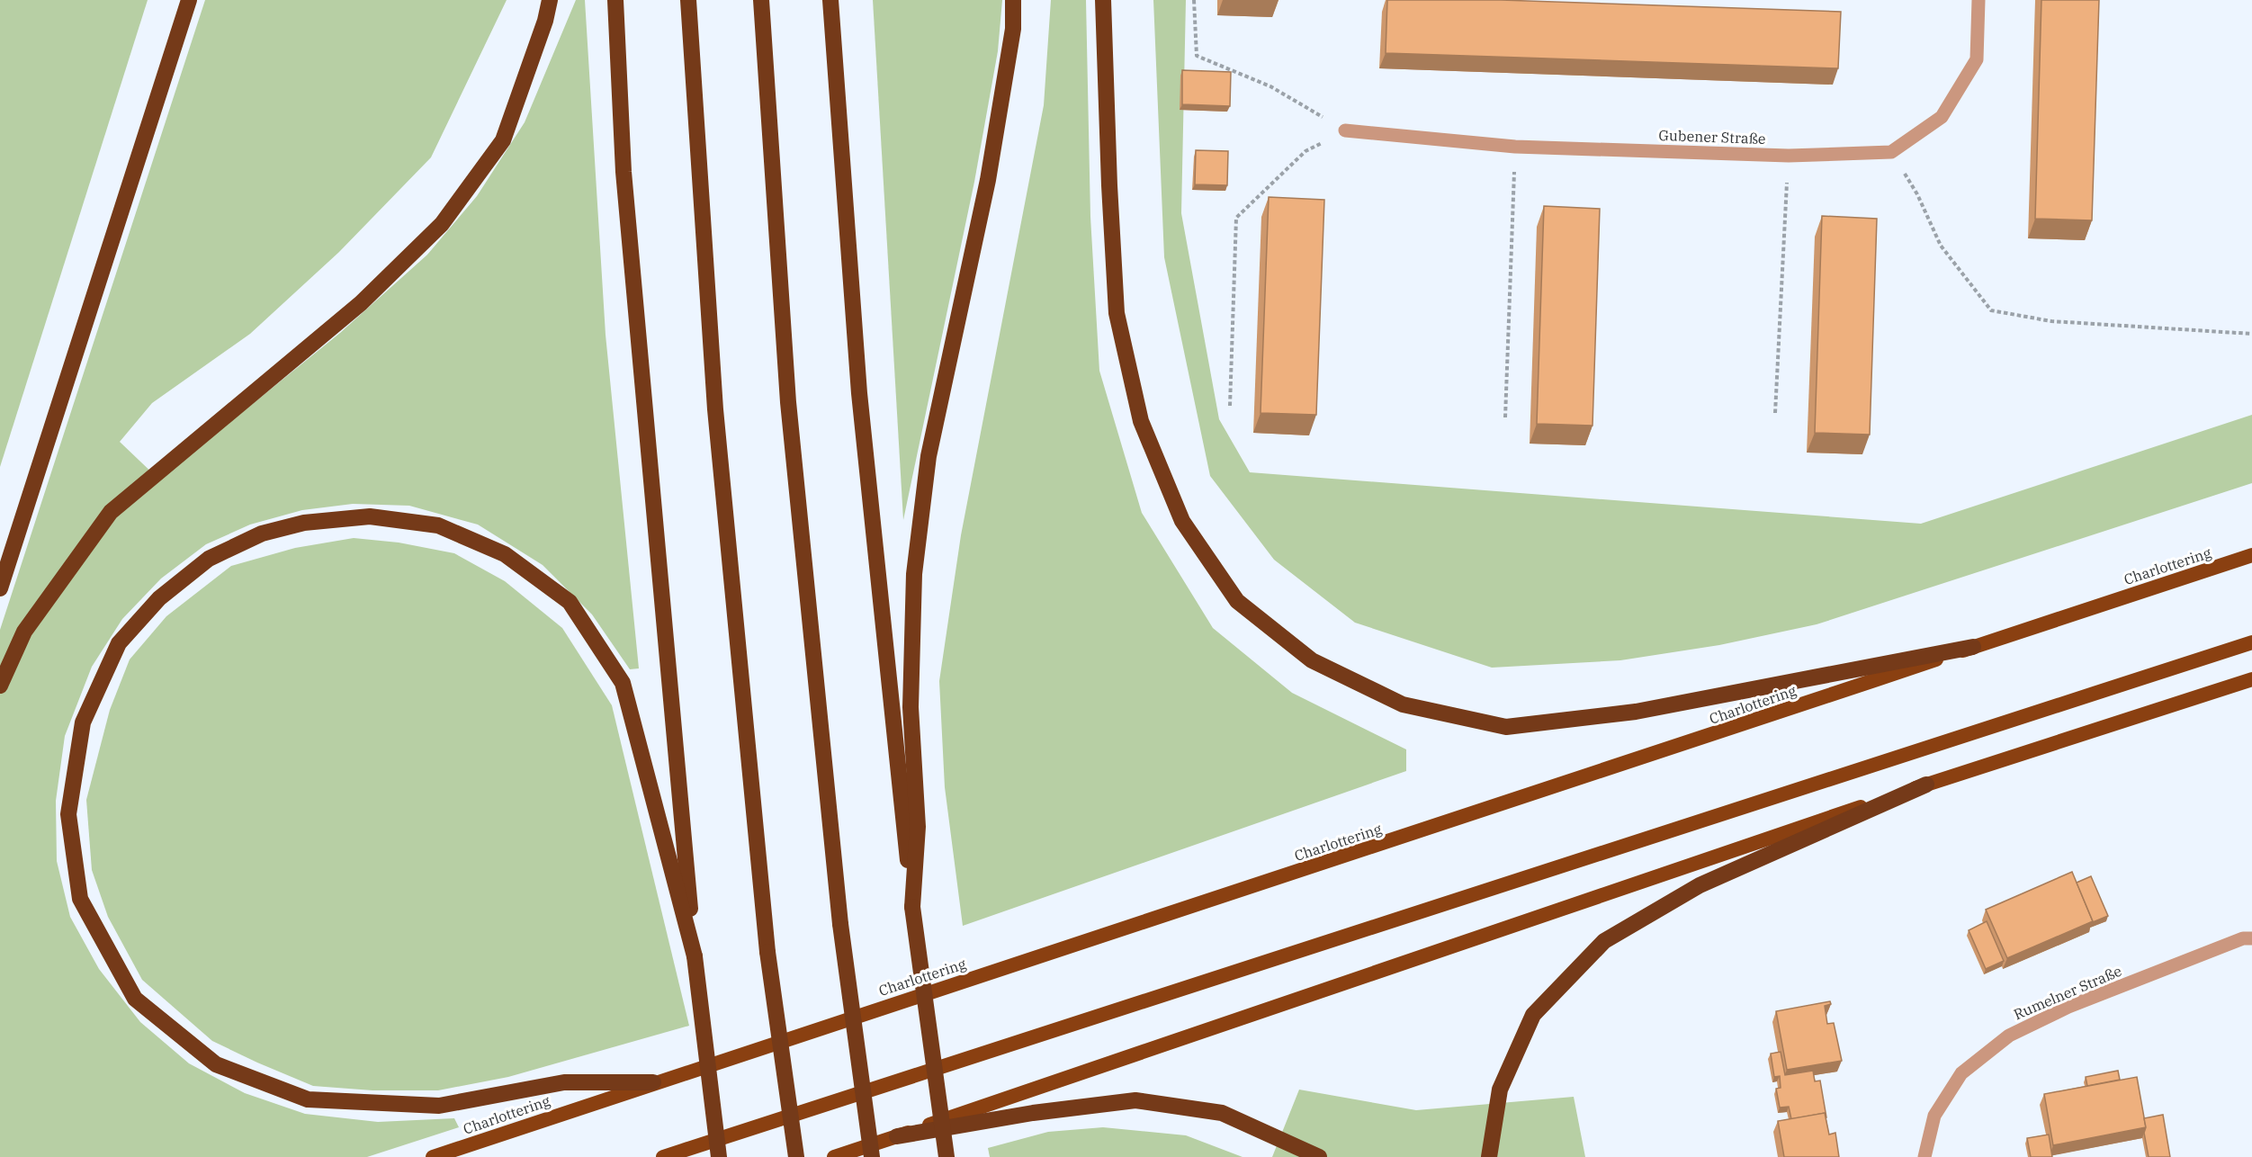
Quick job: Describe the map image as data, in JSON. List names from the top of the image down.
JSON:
{
  "streets": {
    "highway": ["Charlottering"],
    "street": ["Gubener Straße", "Rumelner Straße"]
  }
}
